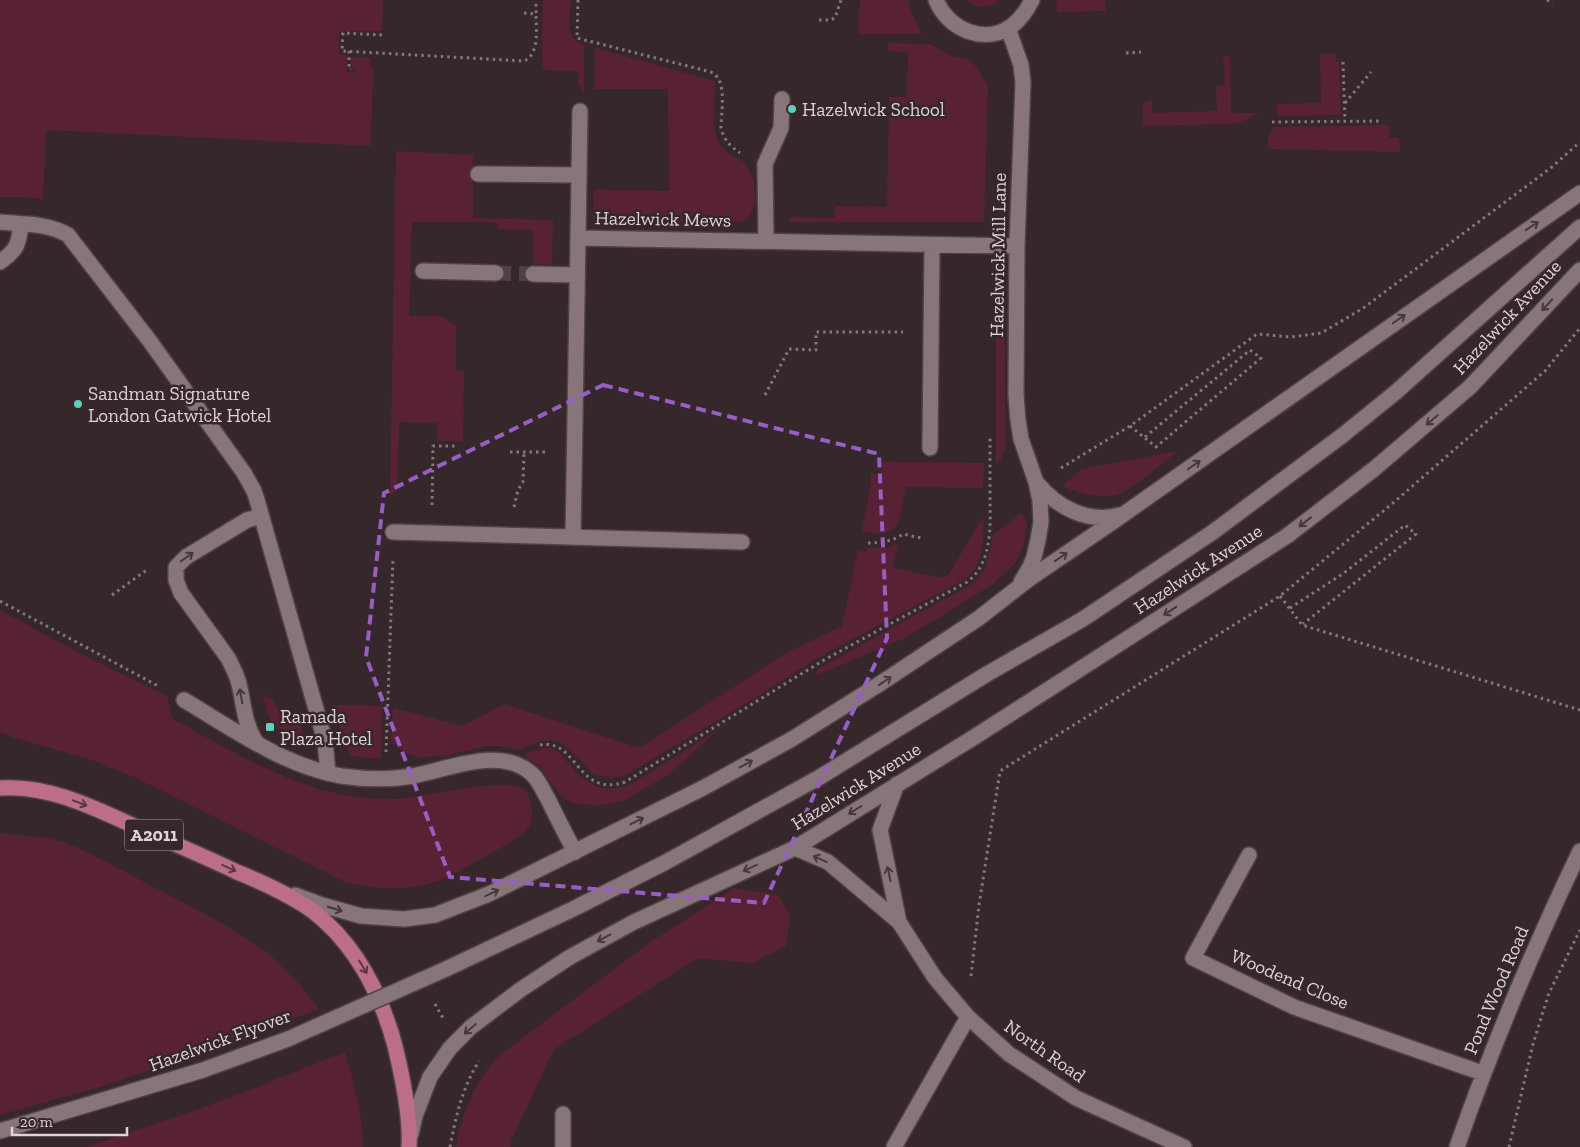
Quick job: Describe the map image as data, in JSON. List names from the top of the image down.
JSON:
{
  "streets": {
    "main road": ["Hazelwick Avenue", "A2011"],
    "street": [
      "Hazelwick Mews",
      "Hazelwick Mill Lane",
      "Woodend Close",
      "Pond Wood Road",
      "Hazelwick Flyover",
      "North Road"
    ]
  },
  "crossings": [
    ["Hazelwick Mews", "Hazelwick Mill Lane"],
    ["Hazelwick Mill Lane", "Hazelwick Avenue"],
    ["Hazelwick Avenue", "A2011"],
    ["Hazelwick Avenue", "Hazelwick Flyover"],
    ["Hazelwick Avenue", "North Road"],
    ["Woodend Close", "Pond Wood Road"]
  ],
  "one_way": ["North Road"],
  "places": {
    "other": ["Hazelwick School", "Sandman Signature London Gatwick Hotel"],
    "transit": ["Ramada Plaza Hotel"]
  },
  "scale_bar": "20 m"
}
